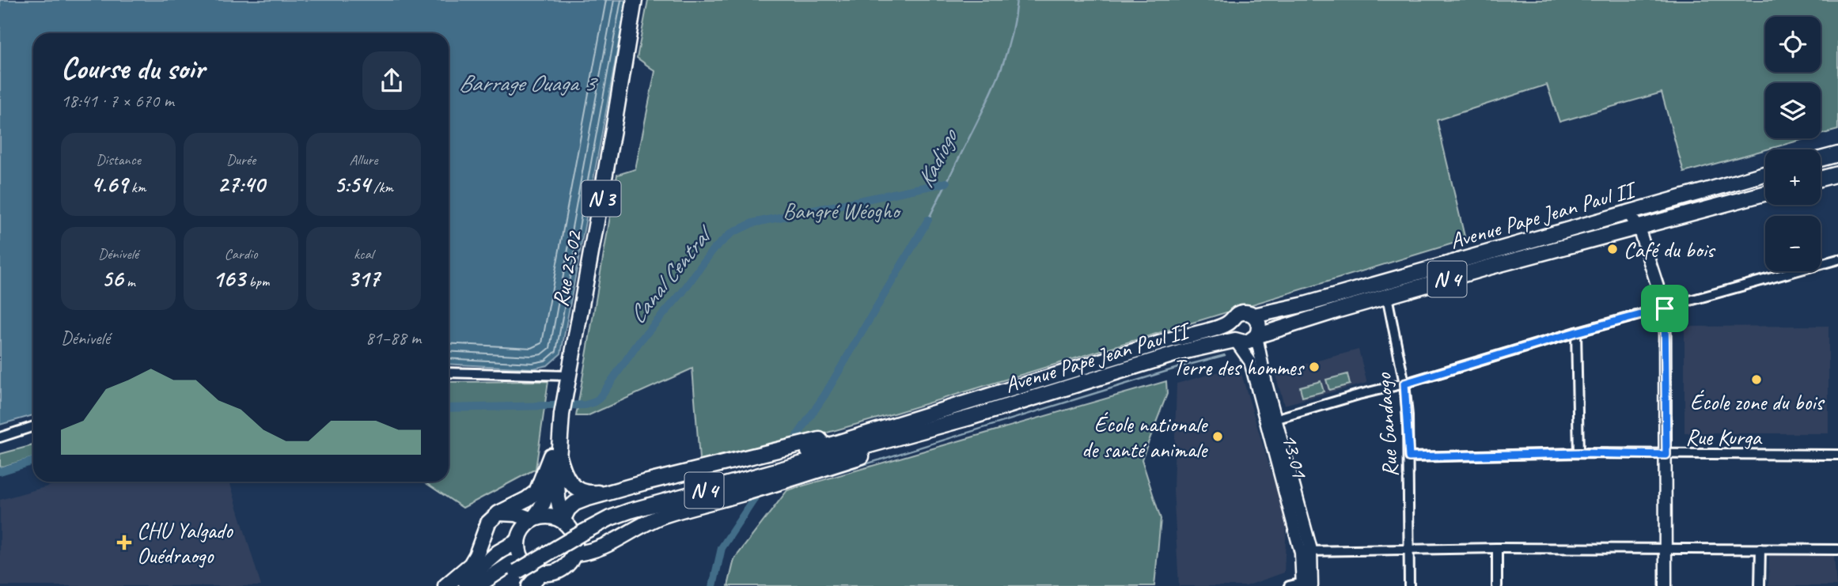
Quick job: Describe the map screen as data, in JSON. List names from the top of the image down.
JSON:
{
  "streets": {
    "main road": [
      "N 3",
      "Avenue Pape Jean Paul II",
      "Rue 25.02",
      "N 4"
    ],
    "street": ["Rue Gandaogo", "Rue Kurga", "13.01"]
  },
  "crossings": [
    ["N 3", "Rue 25.02"],
    ["Avenue Pape Jean Paul II", "N 4"],
    ["Avenue Pape Jean Paul II", "Rue Gandaogo"],
    ["Avenue Pape Jean Paul II", "13.01"],
    ["Rue Gandaogo", "Rue Kurga"]
  ],
  "water": ["Barrage Ouaga 3", "Kadiogo", "Canal Central"],
  "parks": ["Bangré Wéogho"],
  "places": {
    "other": [
      "Café du bois",
      "Terre des hommes",
      "École zone du bois",
      "École nationale de santé animale"
    ],
    "health": ["CHU Yalgado Ouédraogo"]
  },
  "page": {
    "map_buttons": ["+", "−"],
    "heading": ["Course du soir", "18:41 · 7 × 670 m"],
    "stats": [
      ["Distance", "4.69 km"],
      ["Durée", "27:40"],
      ["Allure", "5:54 /km"],
      ["Dénivelé", "56 m"],
      ["Cardio", "163 bpm"],
      ["kcal", "317"]
    ],
    "chart": ["Dénivelé", "81–88 m"]
  }
}
